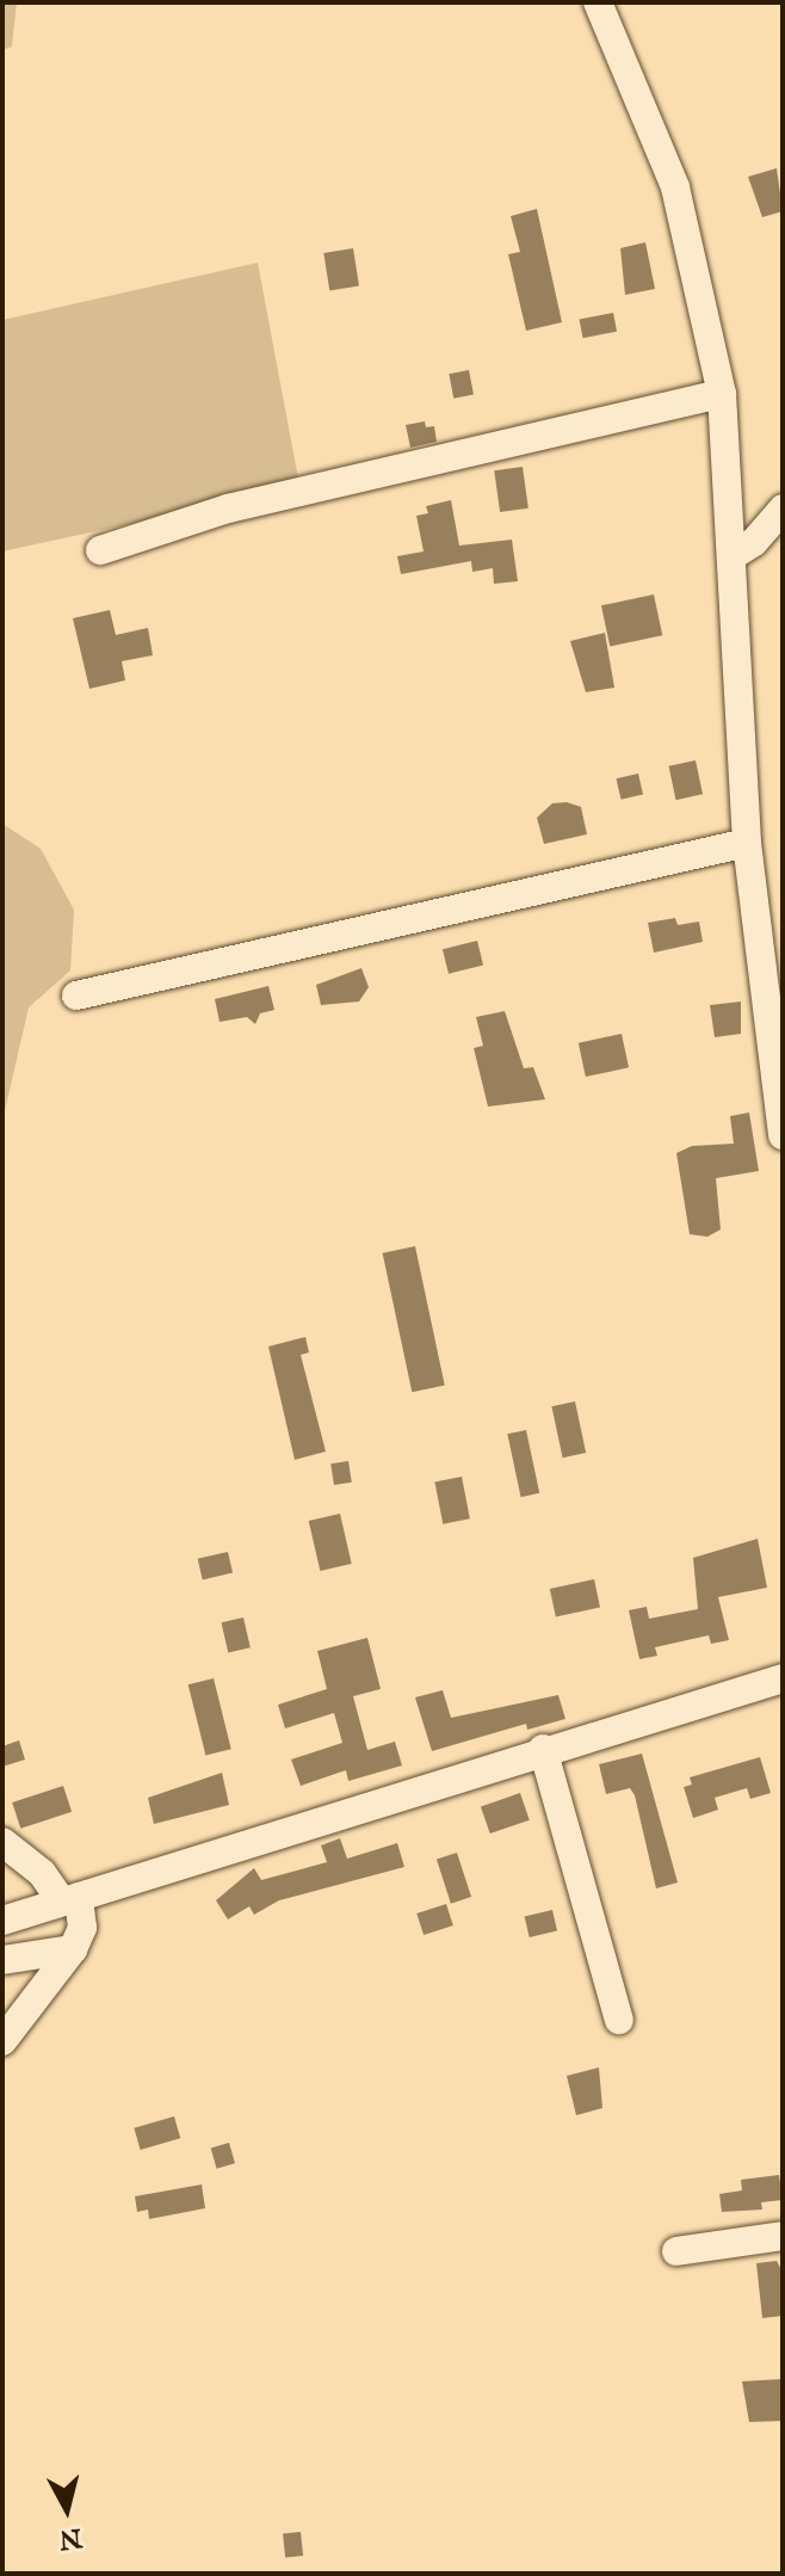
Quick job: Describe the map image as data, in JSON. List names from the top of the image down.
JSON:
{
  "north": "bottom"
}
